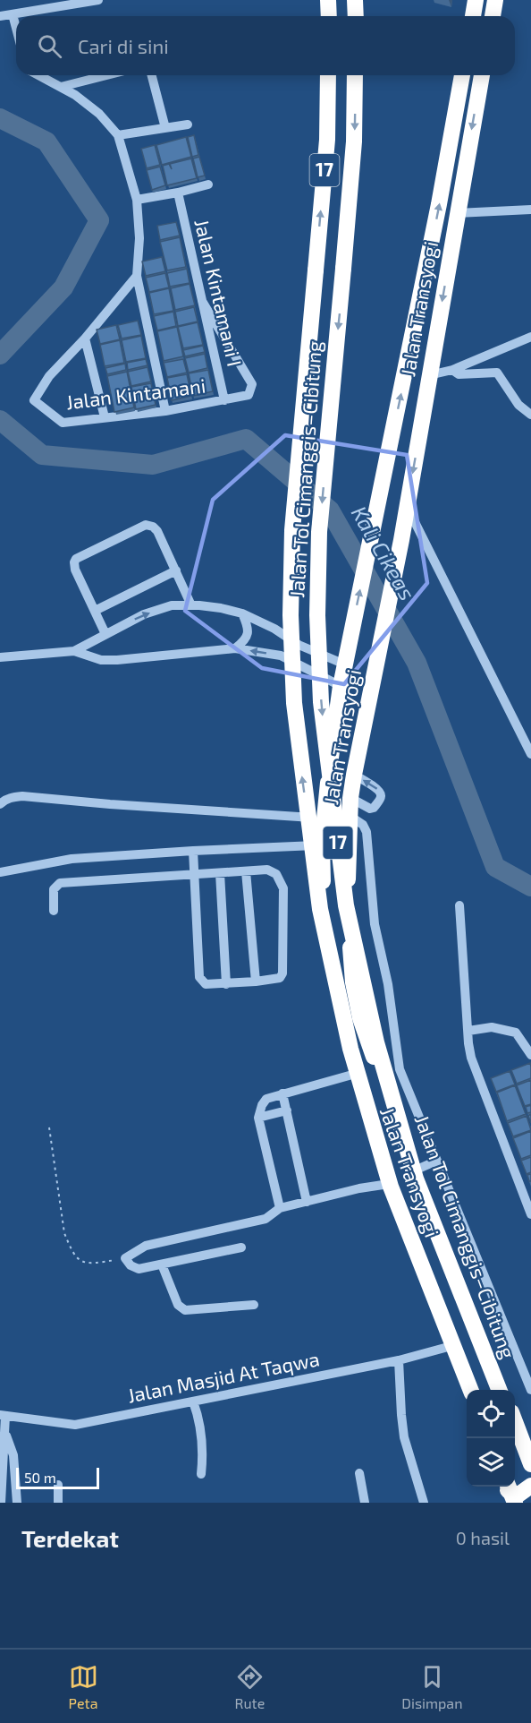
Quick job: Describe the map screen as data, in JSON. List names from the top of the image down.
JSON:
{
  "streets": {
    "highway": ["17", "Jalan Transyogi", "Jalan Tol Cimanggis–Cibitung"],
    "street": ["Jalan Kintamani I", "Jalan Kintamani", "Jalan Masjid At Taqwa"]
  },
  "crossings": [
    ["Jalan Kintamani I", "Jalan Kintamani"],
    ["Jalan Transyogi", "Jalan Masjid At Taqwa"]
  ],
  "water": ["Kali Cikeas"],
  "scale_bar": "50 m",
  "page": {
    "search": "Cari di sini",
    "scale": "50 m",
    "heading": ["Terdekat", "0 hasil"],
    "nav": ["Peta", "Rute", "Disimpan"]
  }
}
